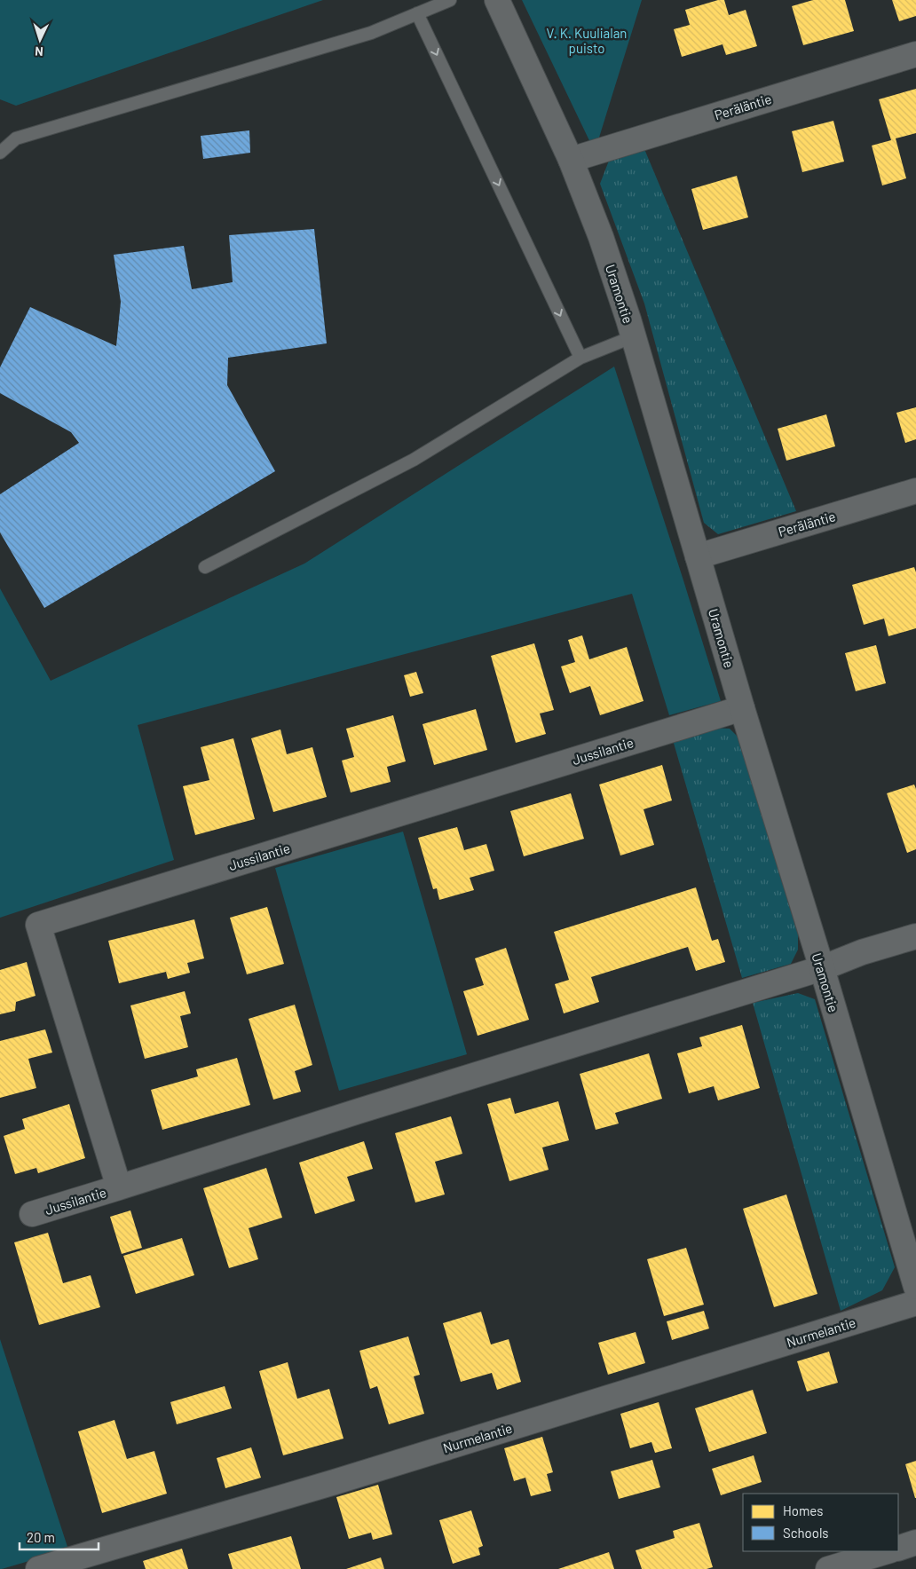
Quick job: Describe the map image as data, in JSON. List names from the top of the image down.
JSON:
{
  "streets": {
    "street": [
      "Peräläntie",
      "Uramontie",
      "Jussilantie",
      "Nurmelantie"
    ]
  },
  "crossings": [
    ["Peräläntie", "Uramontie"],
    ["Uramontie", "Jussilantie"]
  ],
  "parks": ["V. K. Kuulialan puisto"],
  "legend": ["Homes", "Schools"],
  "scale_bar": "20 m",
  "north": "bottom"
}
